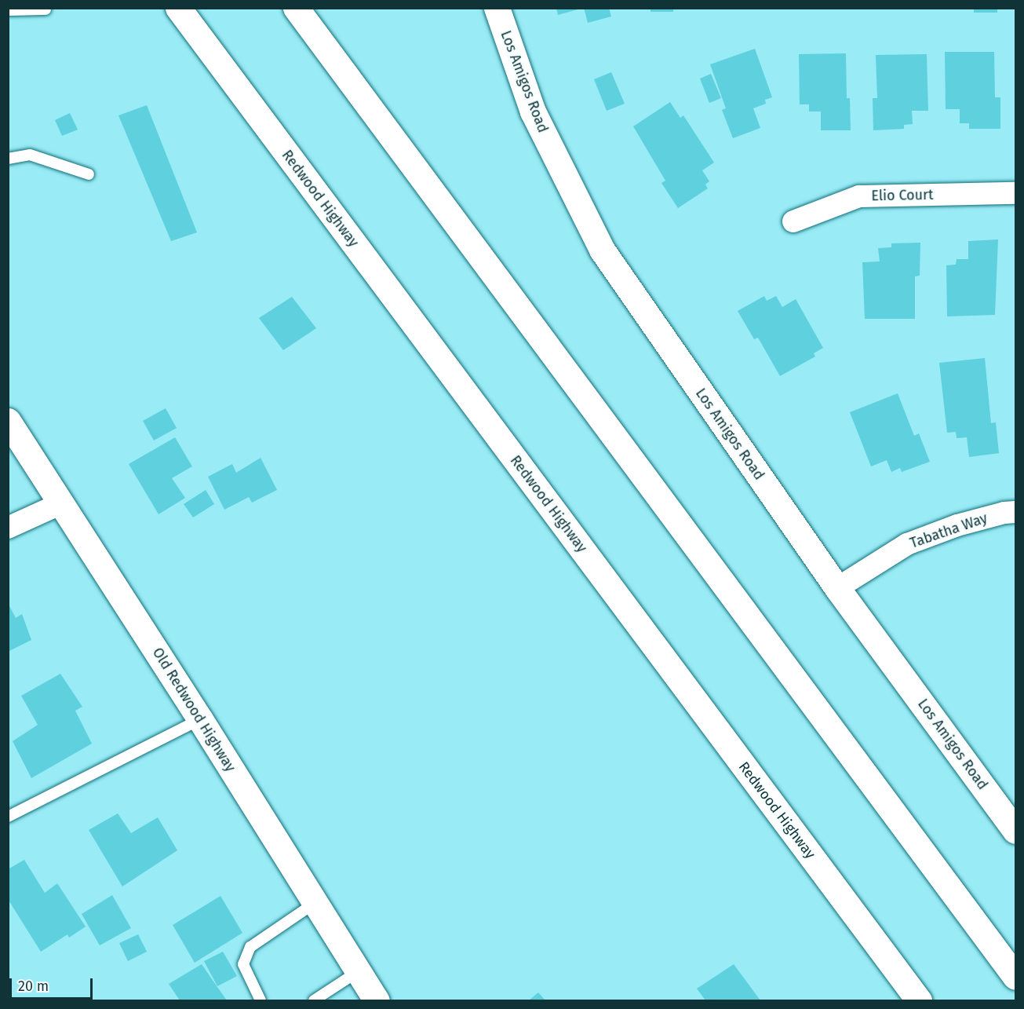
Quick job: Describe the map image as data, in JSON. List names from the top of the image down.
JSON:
{
  "streets": {
    "main road": ["Los Amigos Road", "Redwood Highway", "Old Redwood Highway"],
    "street": ["Elio Court", "Tabatha Way"]
  },
  "crossings": [
    ["Los Amigos Road", "Tabatha Way"]
  ],
  "scale_bar": "20 m"
}
